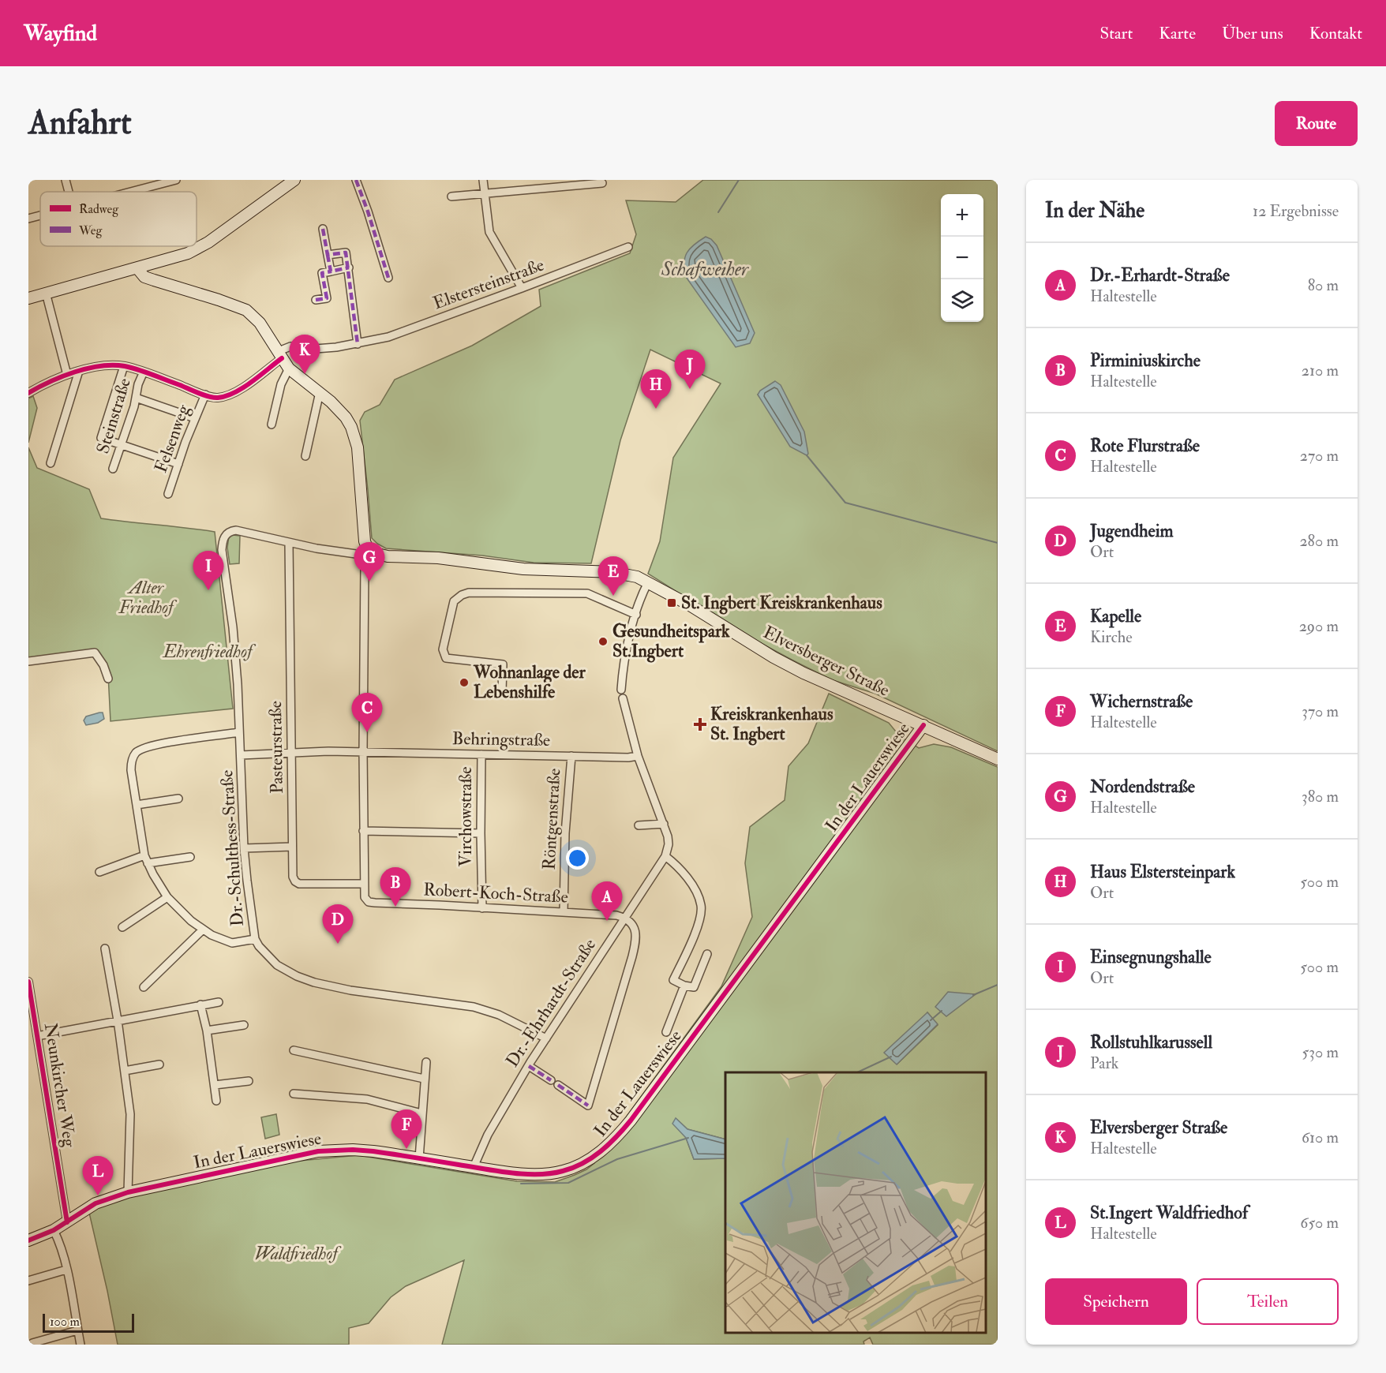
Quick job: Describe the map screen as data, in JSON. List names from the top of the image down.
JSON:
{
  "streets": {
    "street": [
      "Elstersteinstraße",
      "Steinstraße",
      "Felsenweg",
      "Elversberger Straße",
      "Behringstraße",
      "Pasteurstraße",
      "In der Lauerswiese",
      "Virchowstraße",
      "Röntgenstraße",
      "Dr.-Schulthess-Straße",
      "Robert-Koch-Straße",
      "Dr.-Ehrhardt-Straße",
      "Neunkircher Weg"
    ]
  },
  "crossings": [
    ["Elversberger Straße", "In der Lauerswiese"],
    ["Behringstraße", "Pasteurstraße"],
    ["Behringstraße", "Virchowstraße"],
    ["Behringstraße", "Röntgenstraße"],
    ["Behringstraße", "Dr.-Schulthess-Straße"],
    ["Pasteurstraße", "Dr.-Schulthess-Straße"],
    ["Pasteurstraße", "Robert-Koch-Straße"],
    ["In der Lauerswiese", "Dr.-Ehrhardt-Straße"],
    ["In der Lauerswiese", "Neunkircher Weg"],
    ["Virchowstraße", "Robert-Koch-Straße"],
    ["Röntgenstraße", "Robert-Koch-Straße"],
    ["Dr.-Schulthess-Straße", "Dr.-Ehrhardt-Straße"],
    ["Robert-Koch-Straße", "Dr.-Ehrhardt-Straße"]
  ],
  "water": ["Schafweiher"],
  "parks": ["Alter Friedhof", "Ehrenfriedhof", "Waldfriedhof"],
  "places": {
    "transit": ["St. Ingbert Kreiskrankenhaus"],
    "other": ["Gesundheitspark St.Ingbert", "Wohnanlage der Lebenshilfe"],
    "health": ["Kreiskrankenhaus St. Ingbert"]
  },
  "legend": ["Radweg", "Weg"],
  "scale_bar": "100 m",
  "page": {
    "header": "Wayfind",
    "nav": [
      "Start",
      "Karte",
      "Über uns",
      "Kontakt"
    ],
    "buttons": [
      "Route",
      ["Speichern", "Teilen"]
    ],
    "title": "Anfahrt",
    "heading": ["In der Nähe", "12 Ergebnisse"],
    "map_buttons": ["+", "−"],
    "list": [
      {
        "mark": "A",
        "name": "Dr.-Erhardt-Straße",
        "note": "Haltestelle",
        "value": "80 m"
      },
      {
        "mark": "B",
        "name": "Pirminiuskirche",
        "note": "Haltestelle",
        "value": "210 m"
      },
      {
        "mark": "C",
        "name": "Rote Flurstraße",
        "note": "Haltestelle",
        "value": "270 m"
      },
      {
        "mark": "D",
        "name": "Jugendheim",
        "note": "Ort",
        "value": "280 m"
      },
      {
        "mark": "E",
        "name": "Kapelle",
        "note": "Kirche",
        "value": "290 m"
      },
      {
        "mark": "F",
        "name": "Wichernstraße",
        "note": "Haltestelle",
        "value": "370 m"
      },
      {
        "mark": "G",
        "name": "Nordendstraße",
        "note": "Haltestelle",
        "value": "380 m"
      },
      {
        "mark": "H",
        "name": "Haus Elstersteinpark",
        "note": "Ort",
        "value": "500 m"
      },
      {
        "mark": "I",
        "name": "Einsegnungshalle",
        "note": "Ort",
        "value": "500 m"
      },
      {
        "mark": "J",
        "name": "Rollstuhlkarussell",
        "note": "Park",
        "value": "530 m"
      },
      {
        "mark": "K",
        "name": "Elversberger Straße",
        "note": "Haltestelle",
        "value": "610 m"
      },
      {
        "mark": "L",
        "name": "St.Ingert Waldfriedhof",
        "note": "Haltestelle",
        "value": "650 m"
      }
    ],
    "pins": [
      "K",
      "J",
      "H",
      "G",
      "I",
      "E",
      "C",
      "B",
      "A",
      "D",
      "F",
      "L"
    ],
    "scale": "100 m"
  }
}
